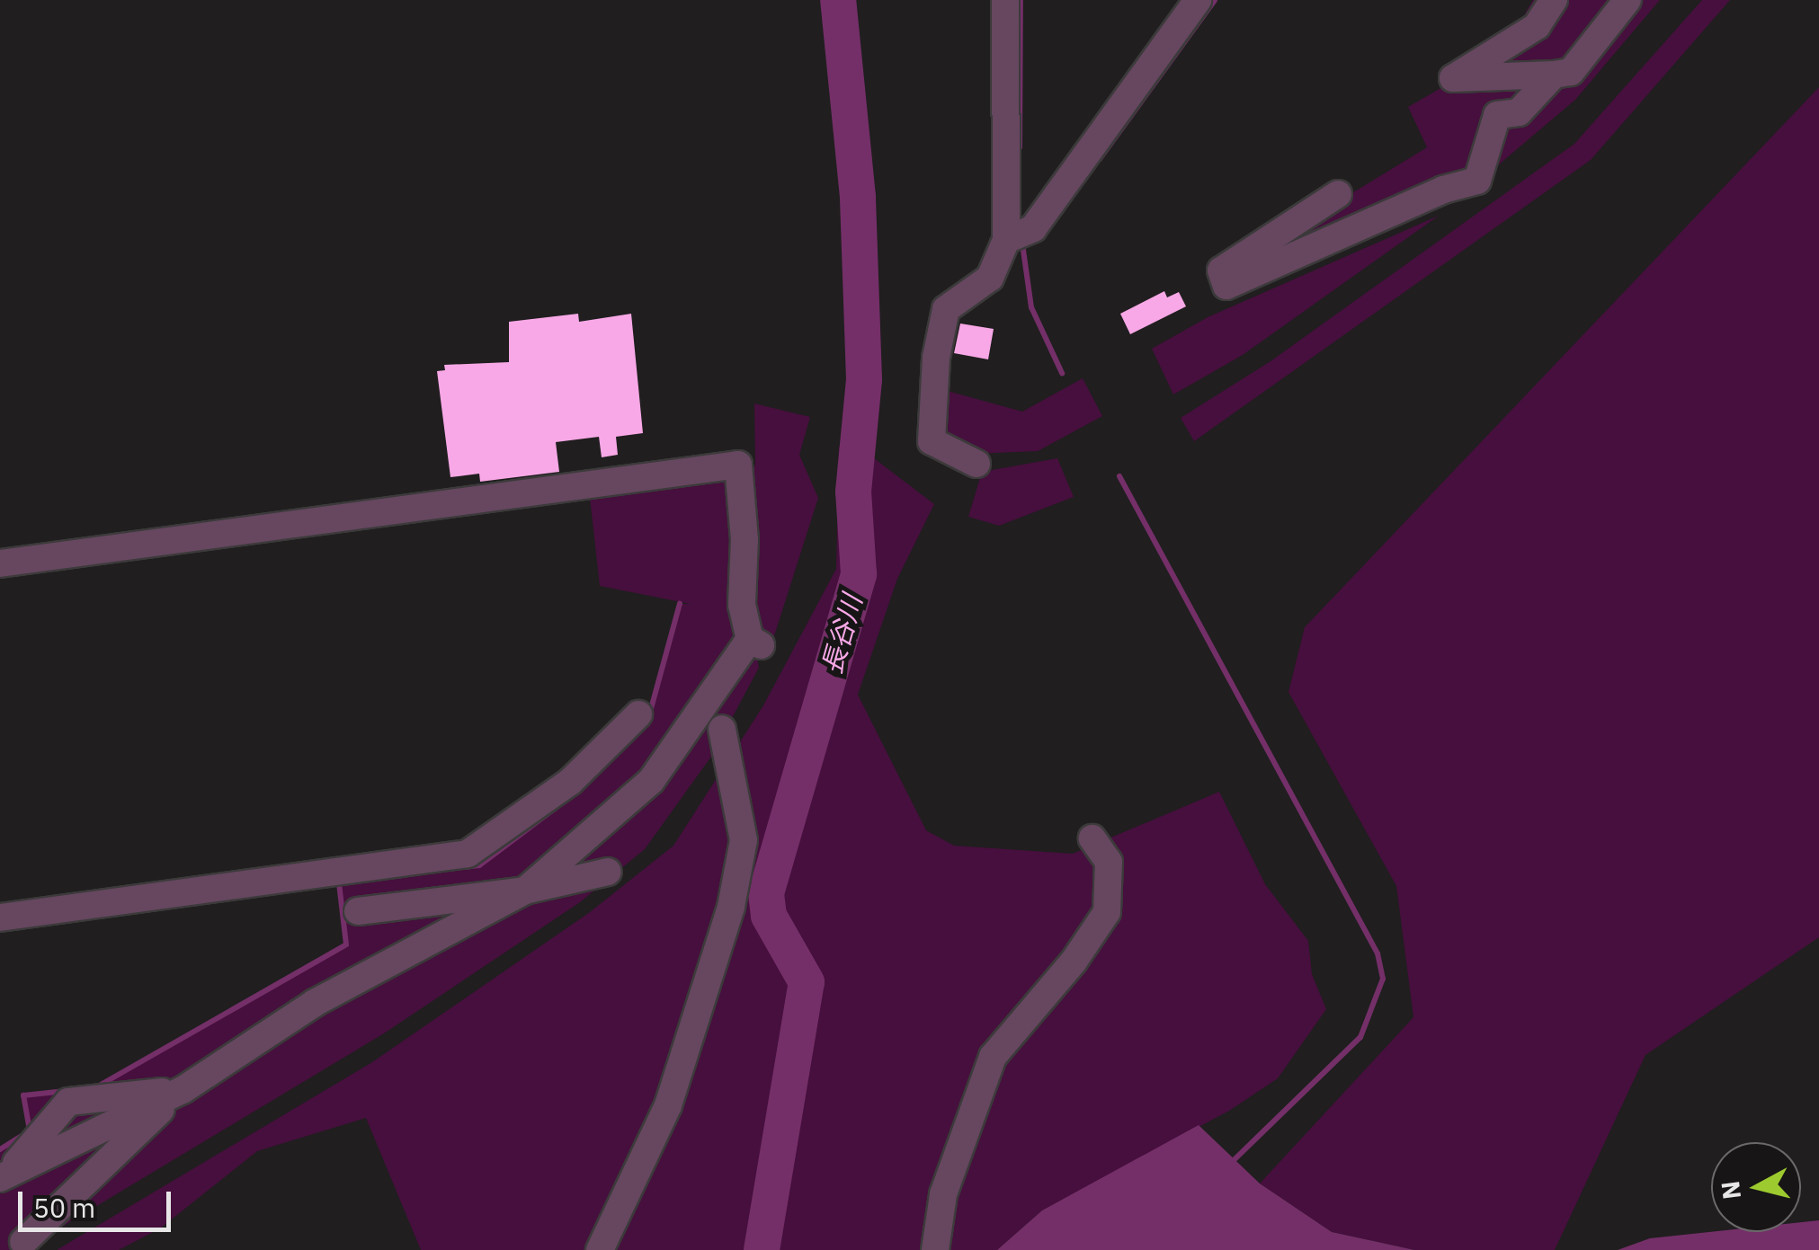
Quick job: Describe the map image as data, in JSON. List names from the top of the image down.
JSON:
{
  "water": ["長谷川"],
  "scale_bar": "50 m",
  "north": "left"
}
